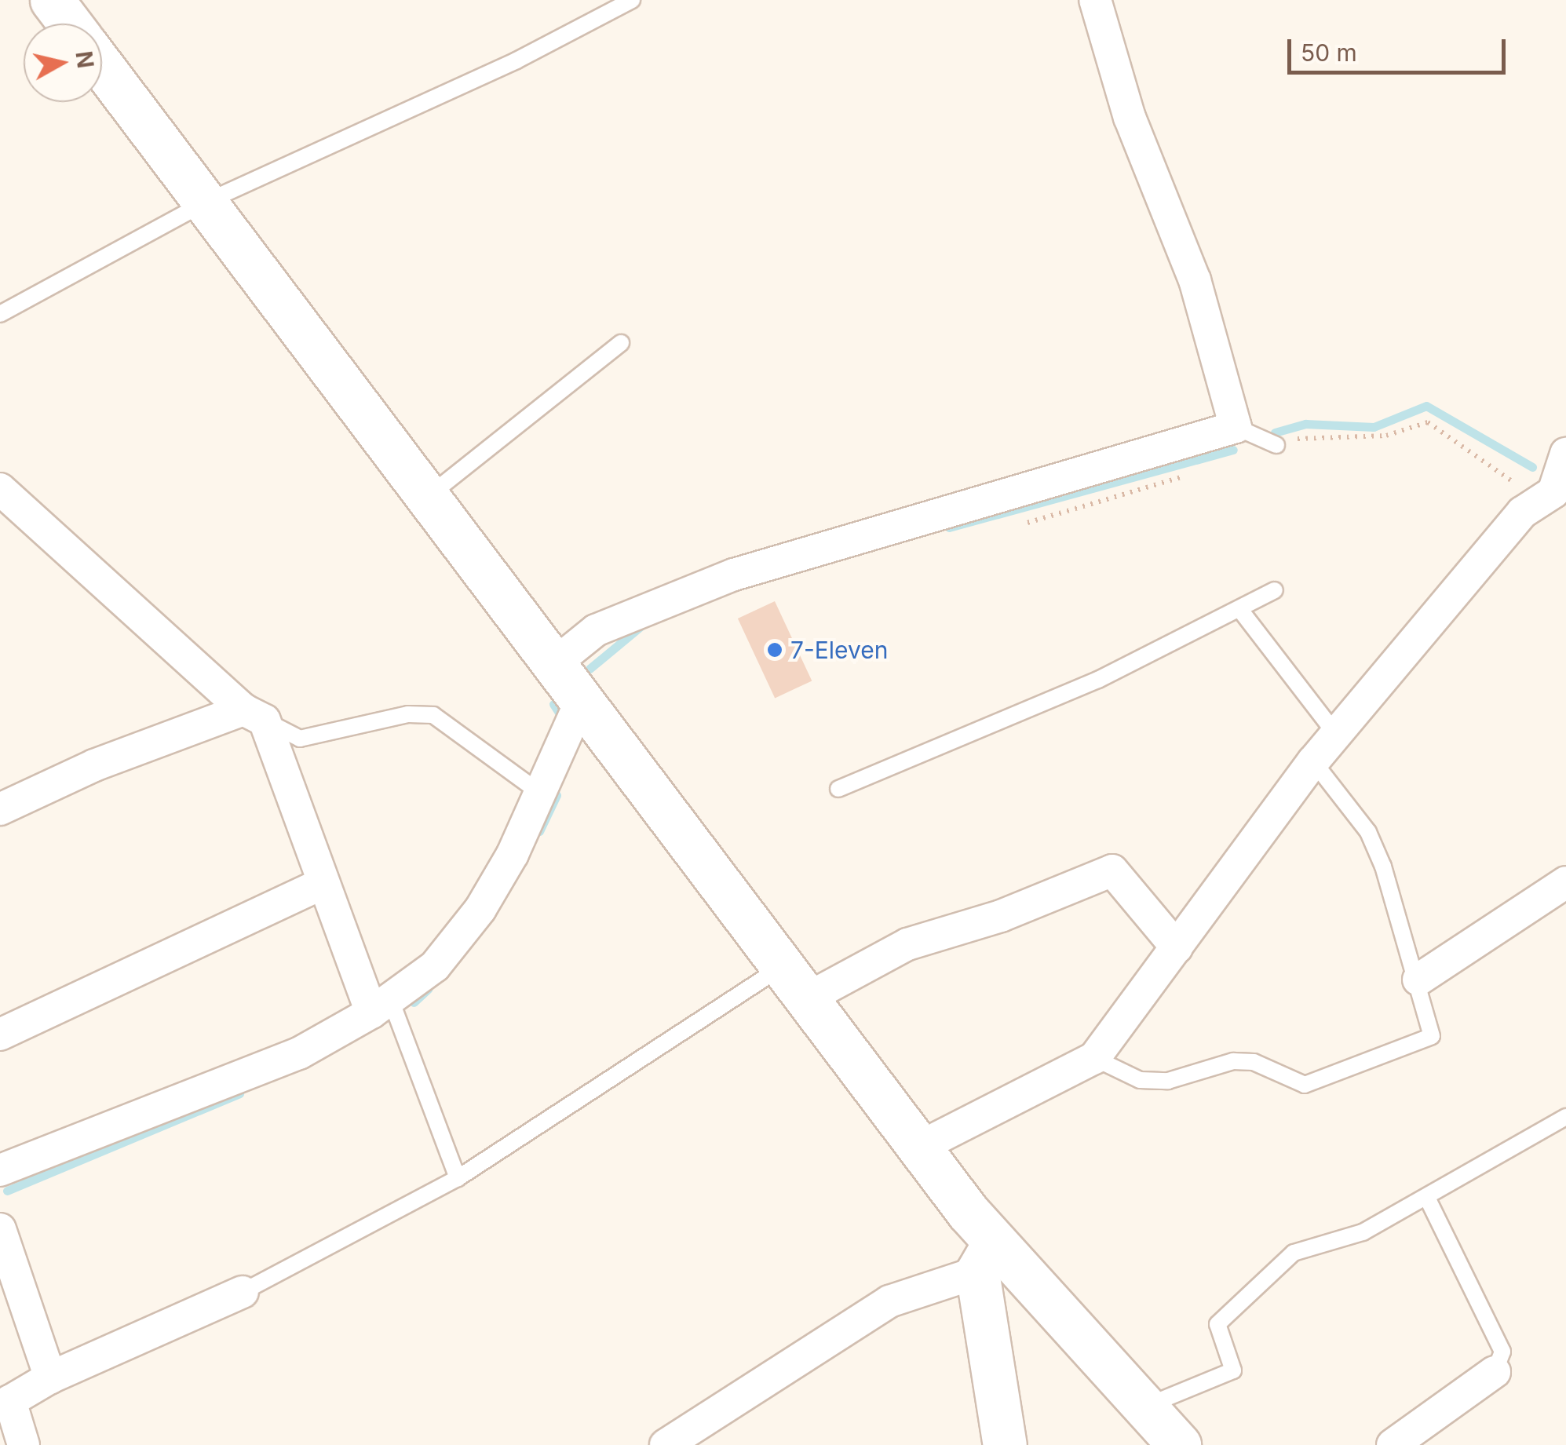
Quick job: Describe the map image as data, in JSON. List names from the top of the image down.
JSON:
{
  "places": ["7-Eleven"],
  "scale_bar": "50 m",
  "north": "right"
}
